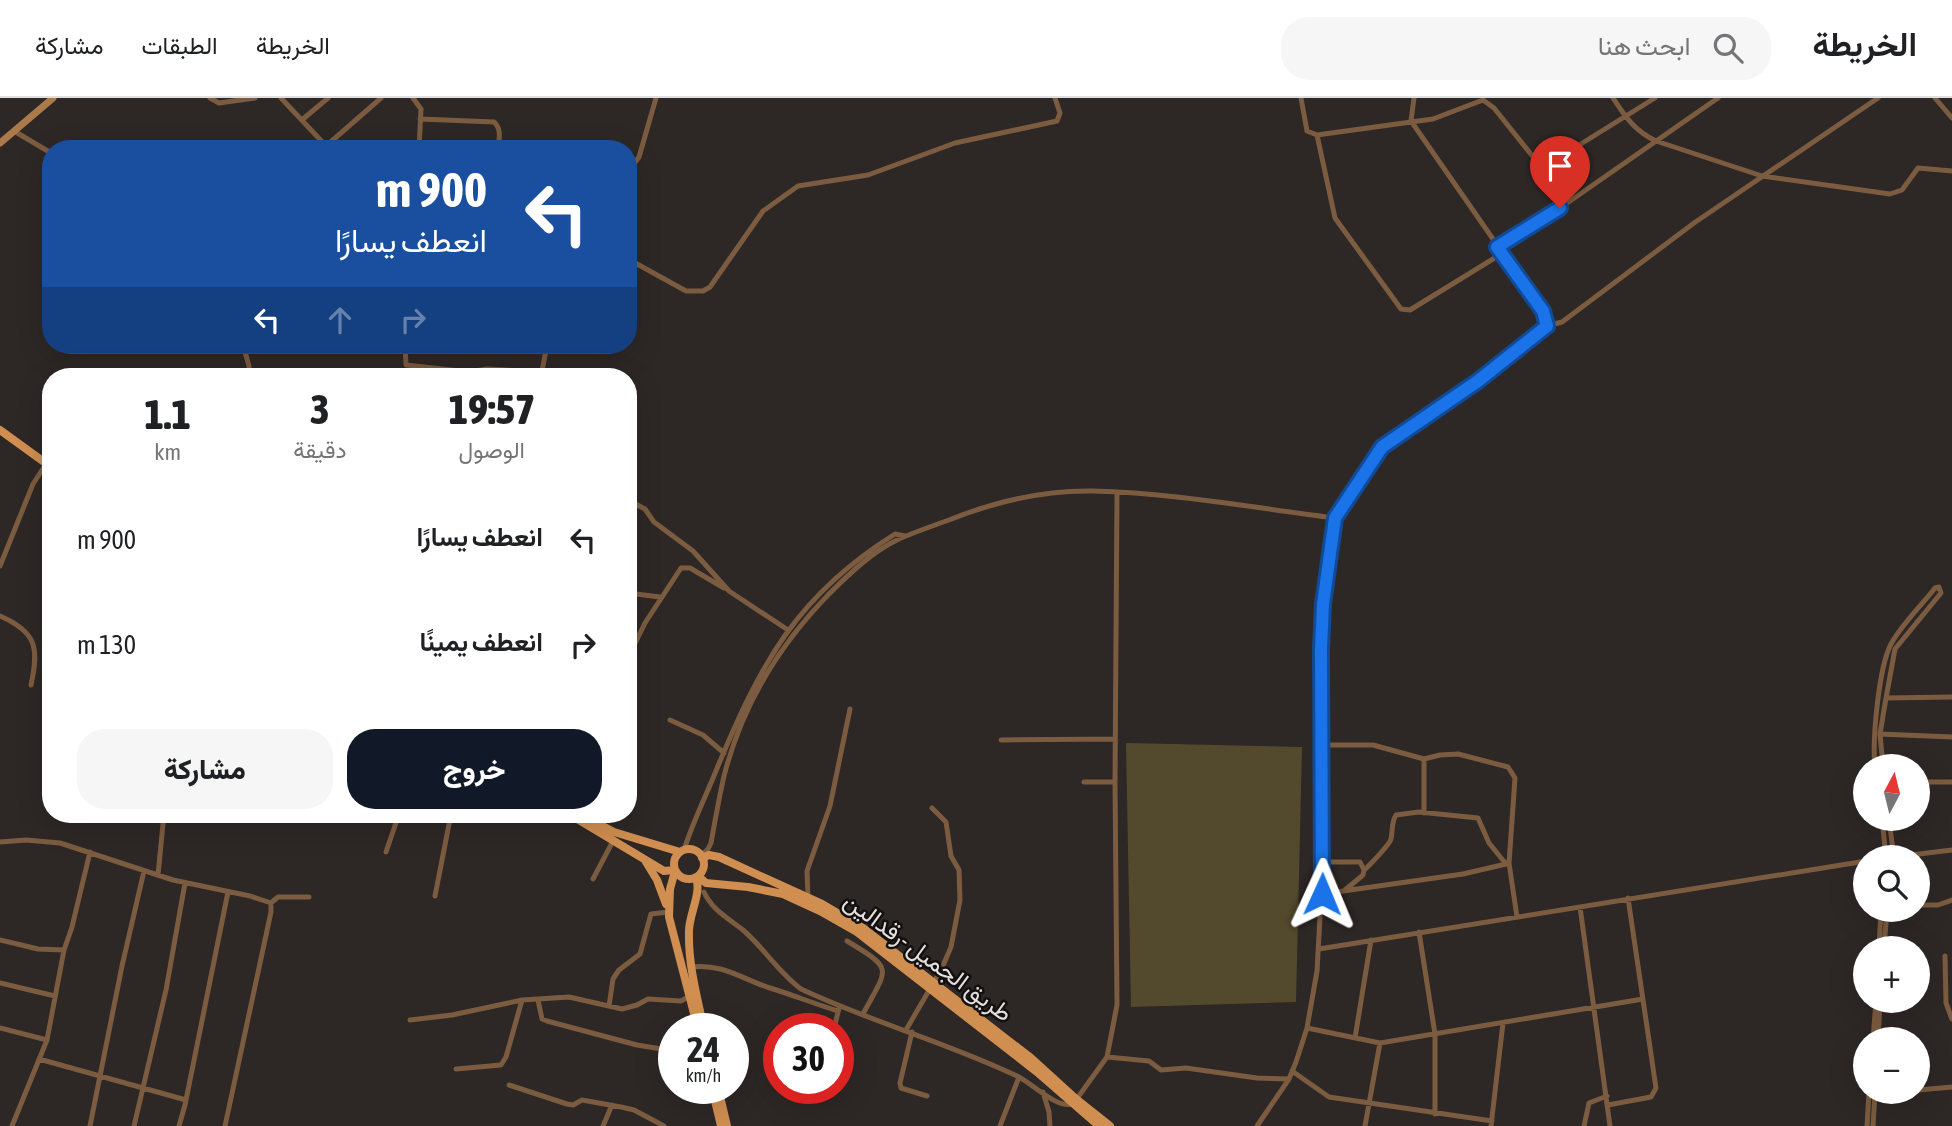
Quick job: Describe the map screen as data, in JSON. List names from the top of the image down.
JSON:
{
  "streets": {
    "main road": ["طريق الجميل -رقدالين"]
  },
  "north": "top",
  "page": {
    "header": "الخريطة",
    "search": "ابحث هنا",
    "nav": ["الخريطة", "الطبقات", "مشاركة"],
    "turn": ["900 m", "انعطف يسارًا"],
    "eta": [
      "19:57",
      "الوصول",
      "3",
      "دقيقة",
      "1.1",
      "km"
    ],
    "list": [
      {
        "name": "انعطف يسارًا",
        "value": "900 m"
      },
      {
        "name": "انعطف يمينًا",
        "value": "130 m"
      }
    ],
    "buttons": ["خروج", "مشاركة"],
    "map_buttons": ["+", "−"],
    "speed": "24 km/h",
    "limit": "30"
  }
}
